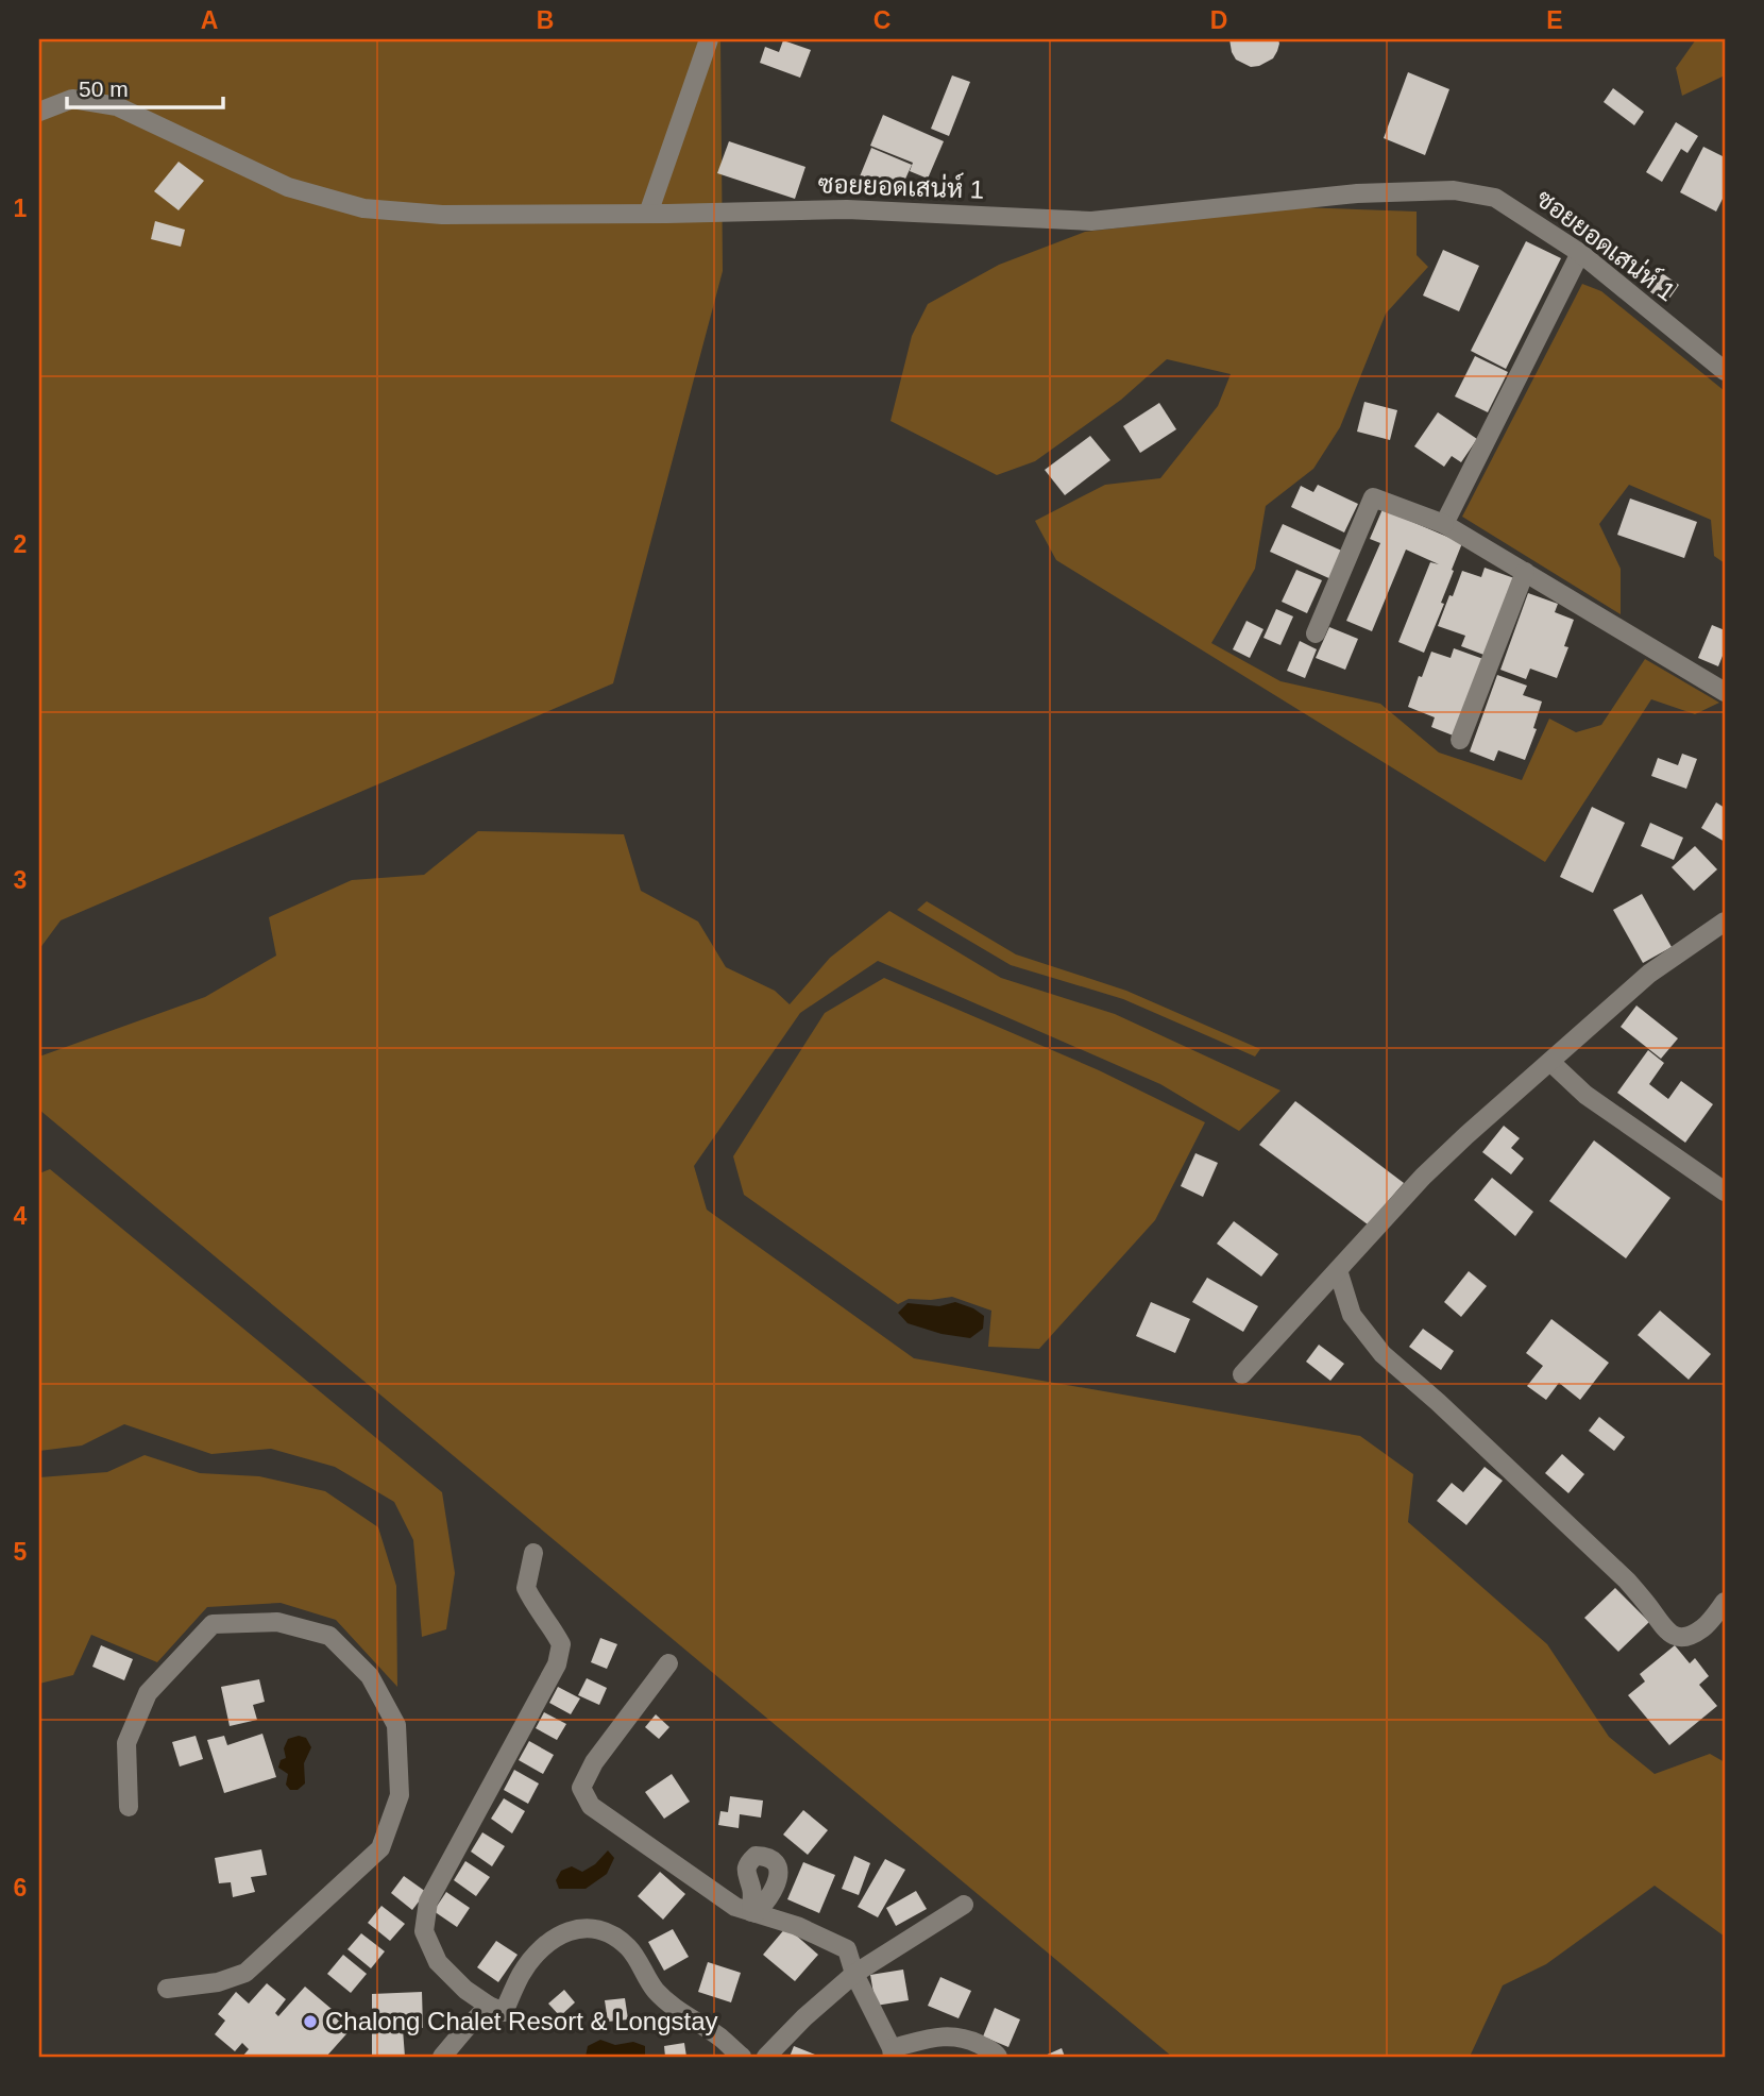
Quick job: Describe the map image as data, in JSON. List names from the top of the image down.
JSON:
{
  "streets": {
    "street": ["ซอยยอดเสน่ห์ 1"]
  },
  "places": ["Chalong Chalet Resort & Longstay"],
  "scale_bar": "50 m",
  "grid": {
    "columns": [
      "A",
      "B",
      "C",
      "D",
      "E"
    ],
    "rows": [
      "1",
      "2",
      "3",
      "4",
      "5",
      "6"
    ]
  }
}
